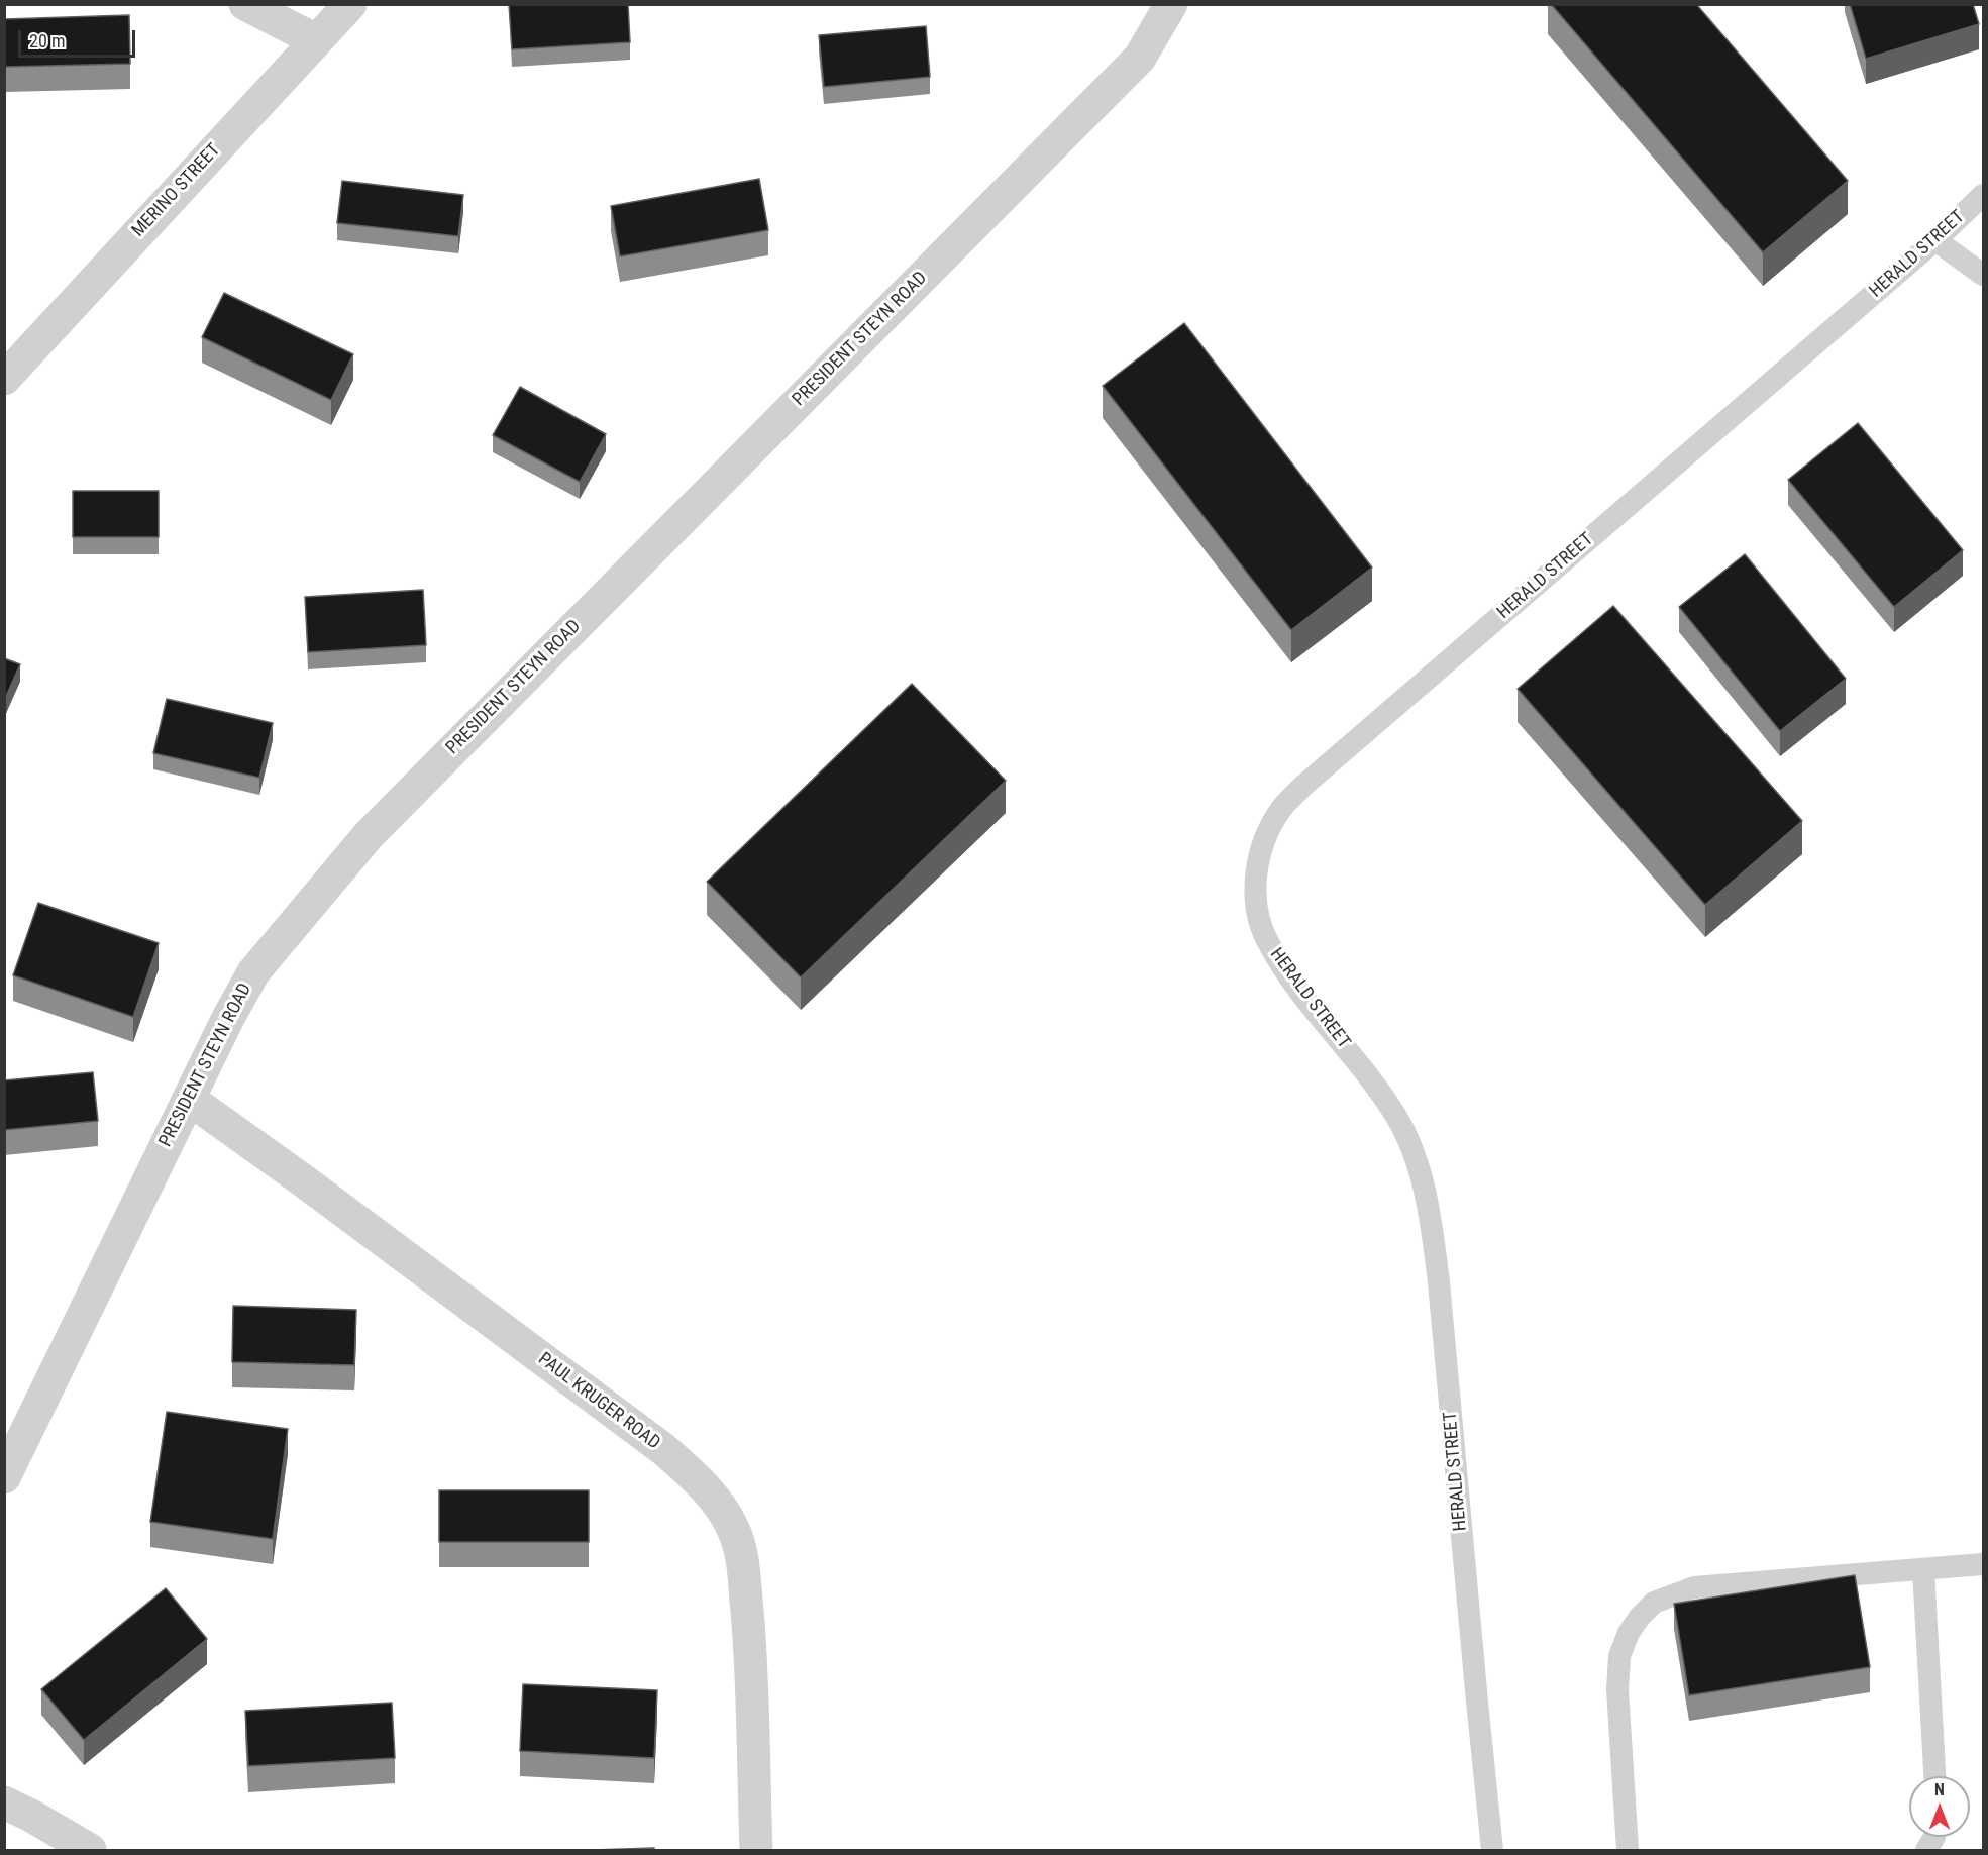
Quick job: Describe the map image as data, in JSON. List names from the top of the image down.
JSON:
{
  "streets": {
    "street": ["MERINO STREET", "PRESIDENT STEYN ROAD", "PAUL KRUGER ROAD"],
    "lane": ["HERALD STREET"]
  },
  "crossings": [
    ["PRESIDENT STEYN ROAD", "PAUL KRUGER ROAD"]
  ],
  "scale_bar": "20 m",
  "north": "top"
}
